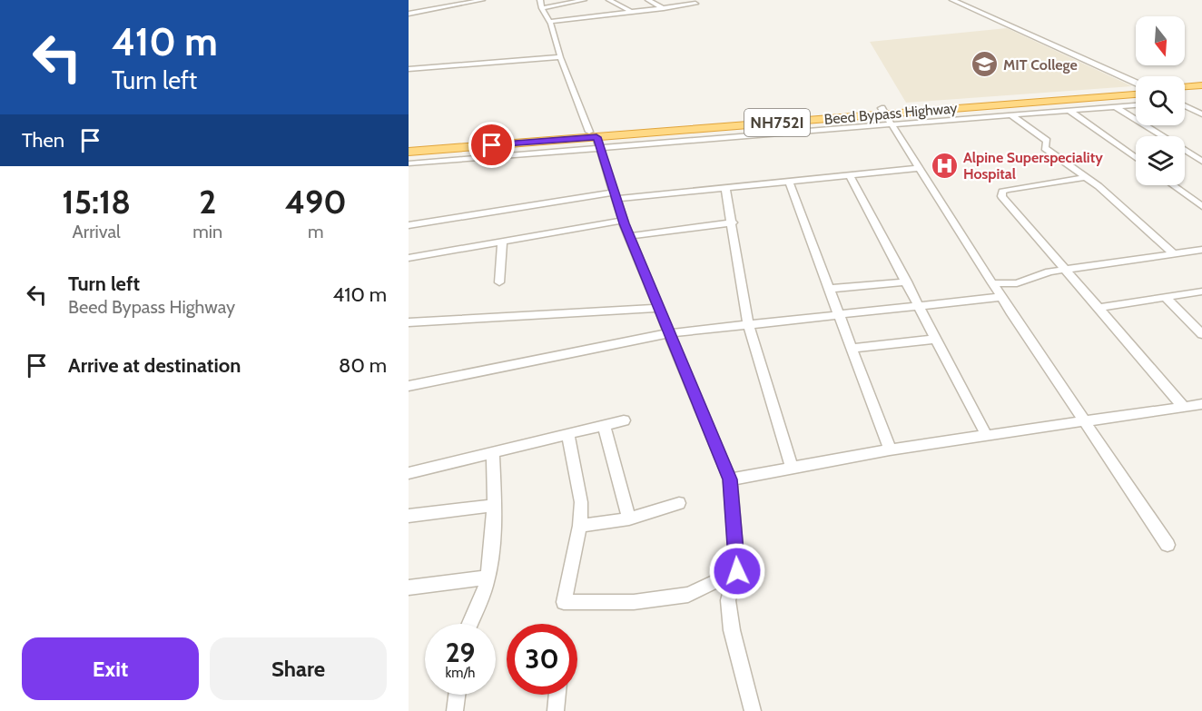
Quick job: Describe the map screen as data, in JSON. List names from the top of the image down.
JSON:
{
  "streets": {
    "highway": ["Beed Bypass Highway", "NH752I"]
  },
  "places": {
    "school or university": ["MIT College"],
    "hospital": ["Alpine Superspeciality Hospital"]
  },
  "north": "bottom",
  "page": {
    "turn": ["410 m", "Turn left"],
    "then": "Then",
    "eta": [
      "15:18",
      "Arrival",
      "2",
      "min",
      "490",
      "m"
    ],
    "list": [
      {
        "name": "Turn left",
        "note": "Beed Bypass Highway",
        "value": "410 m"
      },
      {
        "name": "Arrive at destination",
        "value": "80 m"
      }
    ],
    "speed": "29 km/h",
    "limit": "30",
    "buttons": ["Exit", "Share"]
  }
}
